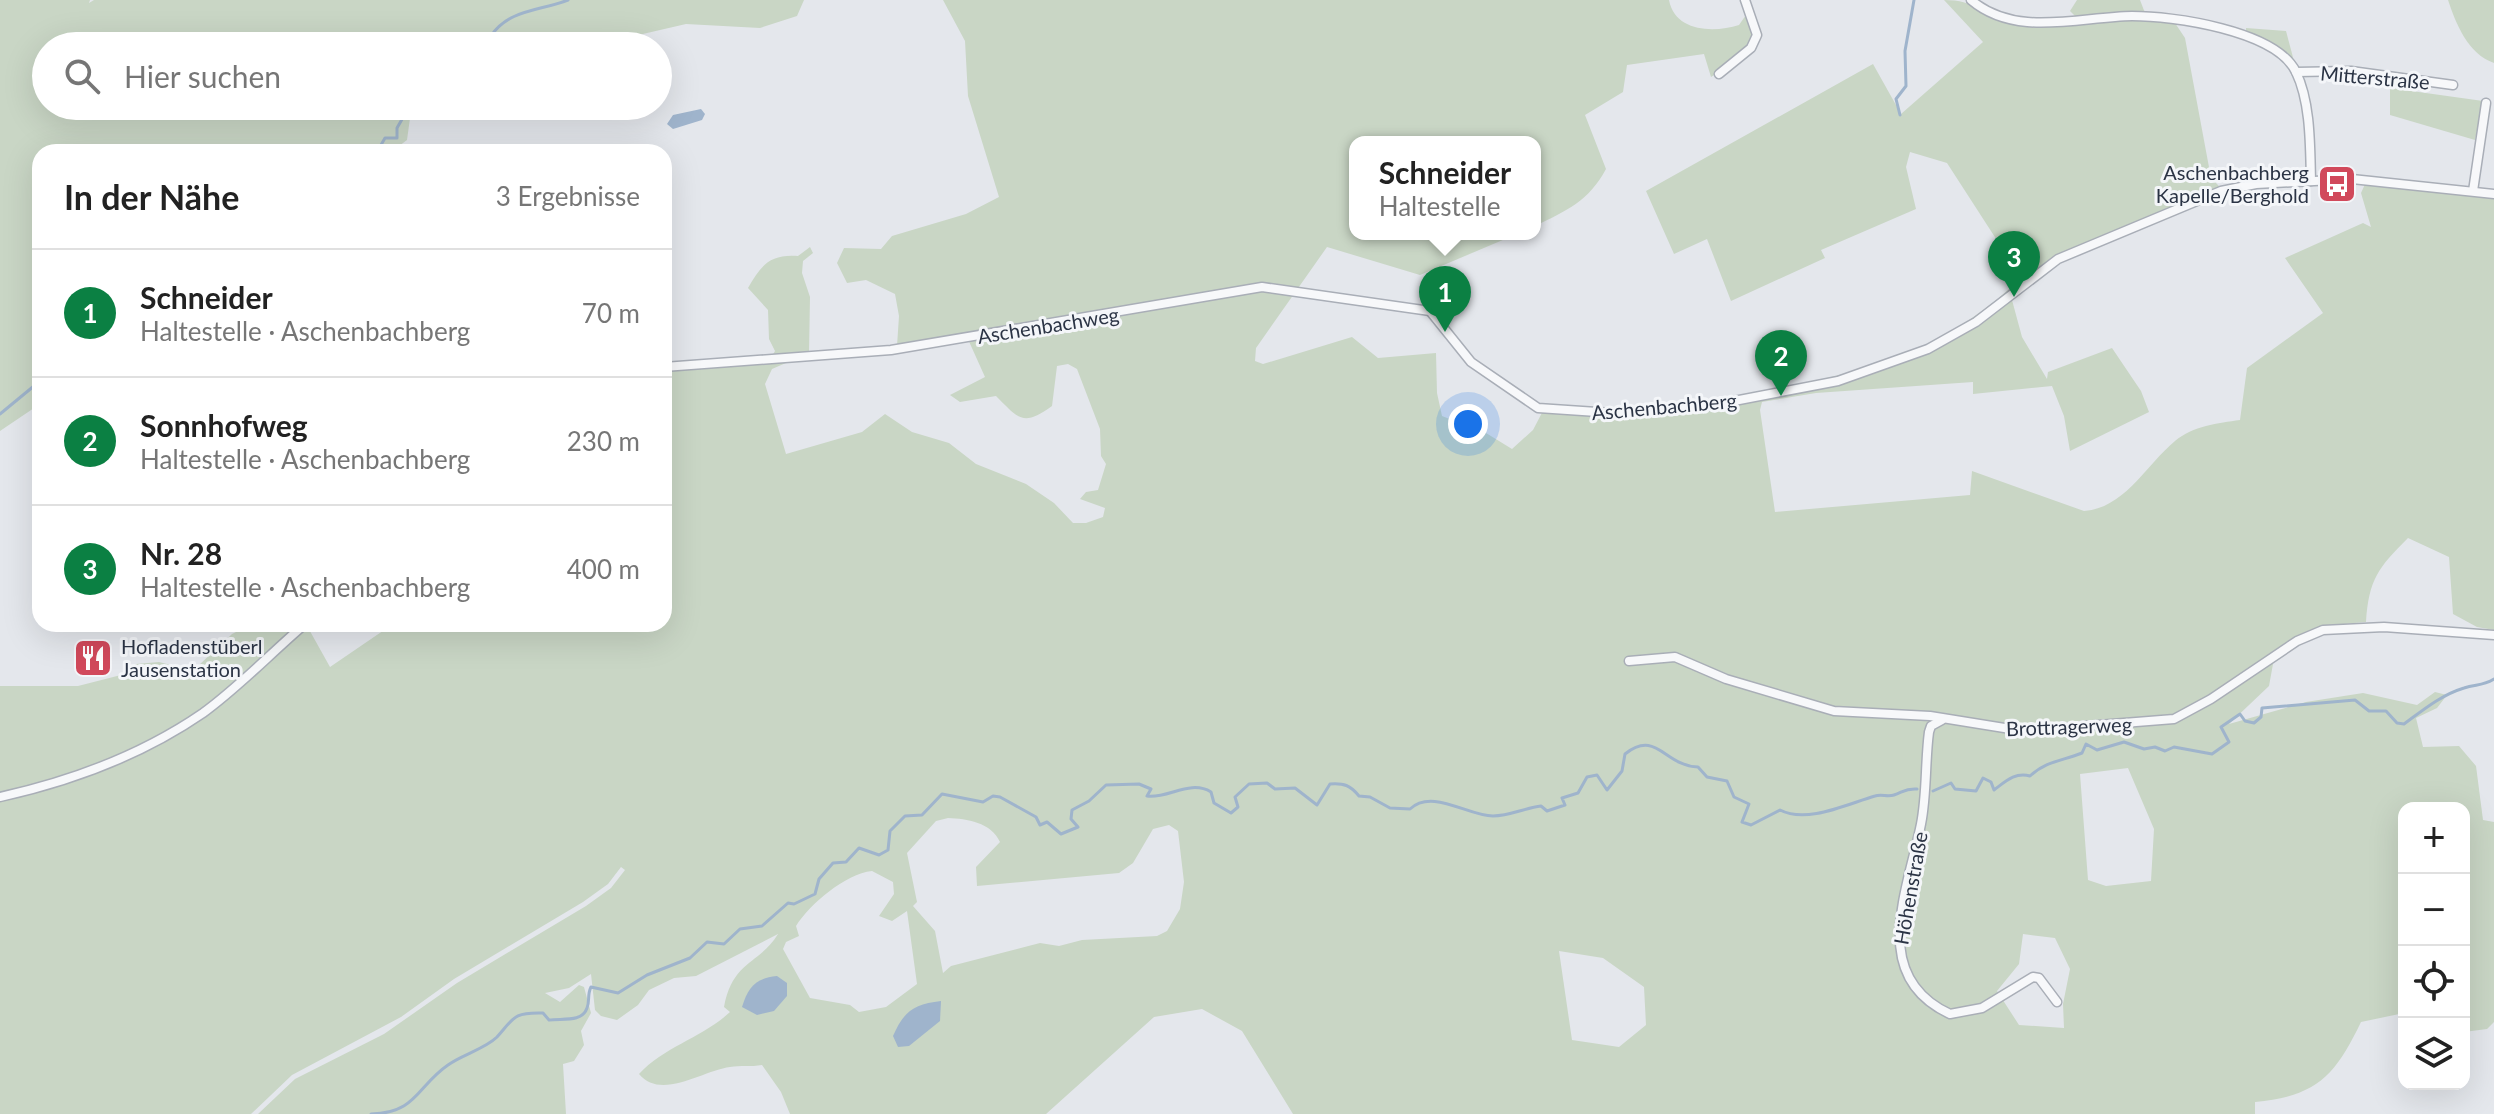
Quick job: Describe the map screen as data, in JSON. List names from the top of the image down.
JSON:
{
  "streets": {
    "street": [
      "Mitterstraße",
      "Aschenbachweg",
      "Aschenbachberg",
      "Brottragerweg",
      "Höhenstraße"
    ]
  },
  "crossings": [
    ["Mitterstraße", "Aschenbachberg"],
    ["Aschenbachweg", "Aschenbachberg"],
    ["Brottragerweg", "Höhenstraße"]
  ],
  "places": {
    "bus stop": ["Aschenbachberg Kapelle/Berghold"],
    "restaurant": ["Hofladenstüberl Jausenstation"]
  },
  "page": {
    "search": "Hier suchen",
    "popup": ["Schneider", "Haltestelle"],
    "heading": ["In der Nähe", "3 Ergebnisse"],
    "pins": ["3", "1", "2"],
    "list": [
      {
        "mark": "1",
        "name": "Schneider",
        "note": "Haltestelle · Aschenbachberg",
        "value": "70 m"
      },
      {
        "mark": "2",
        "name": "Sonnhofweg",
        "note": "Haltestelle · Aschenbachberg",
        "value": "230 m"
      },
      {
        "mark": "3",
        "name": "Nr. 28",
        "note": "Haltestelle · Aschenbachberg",
        "value": "400 m"
      }
    ],
    "map_buttons": ["+", "−"]
  }
}
